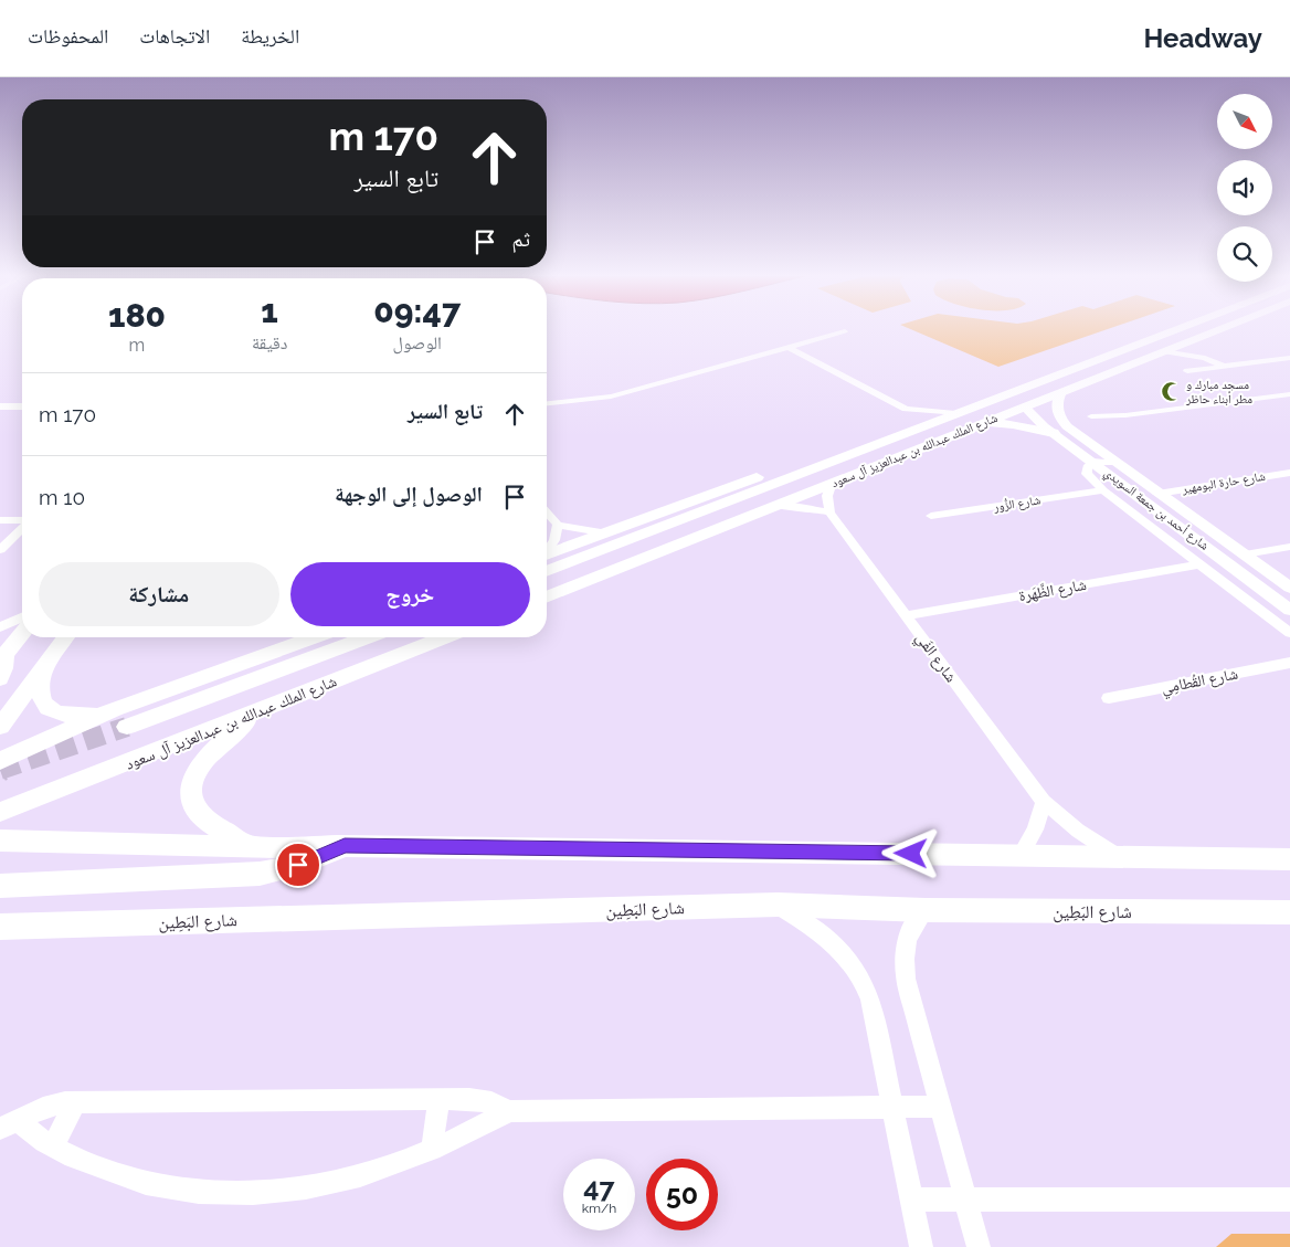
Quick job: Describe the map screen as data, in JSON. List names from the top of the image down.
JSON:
{
  "streets": {
    "main road": ["شارع الملك عبدالله بن عبدالعزيز آل سعود", "شارع البَطِين"],
    "street": [
      "شارع حارة البومهير",
      "شارع الزُّور",
      "شارع أحمد بن جمعة السويدي",
      "شارع الظَّهَرة",
      "شارع الفَي",
      "شارع القُطامِي"
    ]
  },
  "crossings": [
    ["شارع الملك عبدالله بن عبدالعزيز آل سعود", "شارع أحمد بن جمعة السويدي"],
    ["شارع حارة البومهير", "شارع أحمد بن جمعة السويدي"],
    ["شارع الظَّهَرة", "شارع الفَي"]
  ],
  "places": {
    "mosque": ["مسجد مبارك و مطر أبناء حاظر"]
  },
  "north": "bottom right",
  "page": {
    "header": "Headway",
    "nav": ["الخريطة", "الاتجاهات", "المحفوظات"],
    "turn": ["170 m", "تابع السير"],
    "then": "ثم",
    "eta": [
      "09:47",
      "الوصول",
      "1",
      "دقيقة",
      "180",
      "m"
    ],
    "list": [
      {
        "name": "تابع السير",
        "value": "170 m"
      },
      {
        "name": "الوصول إلى الوجهة",
        "value": "10 m"
      }
    ],
    "buttons": ["خروج", "مشاركة"],
    "speed": "47 km/h",
    "limit": "50"
  }
}
